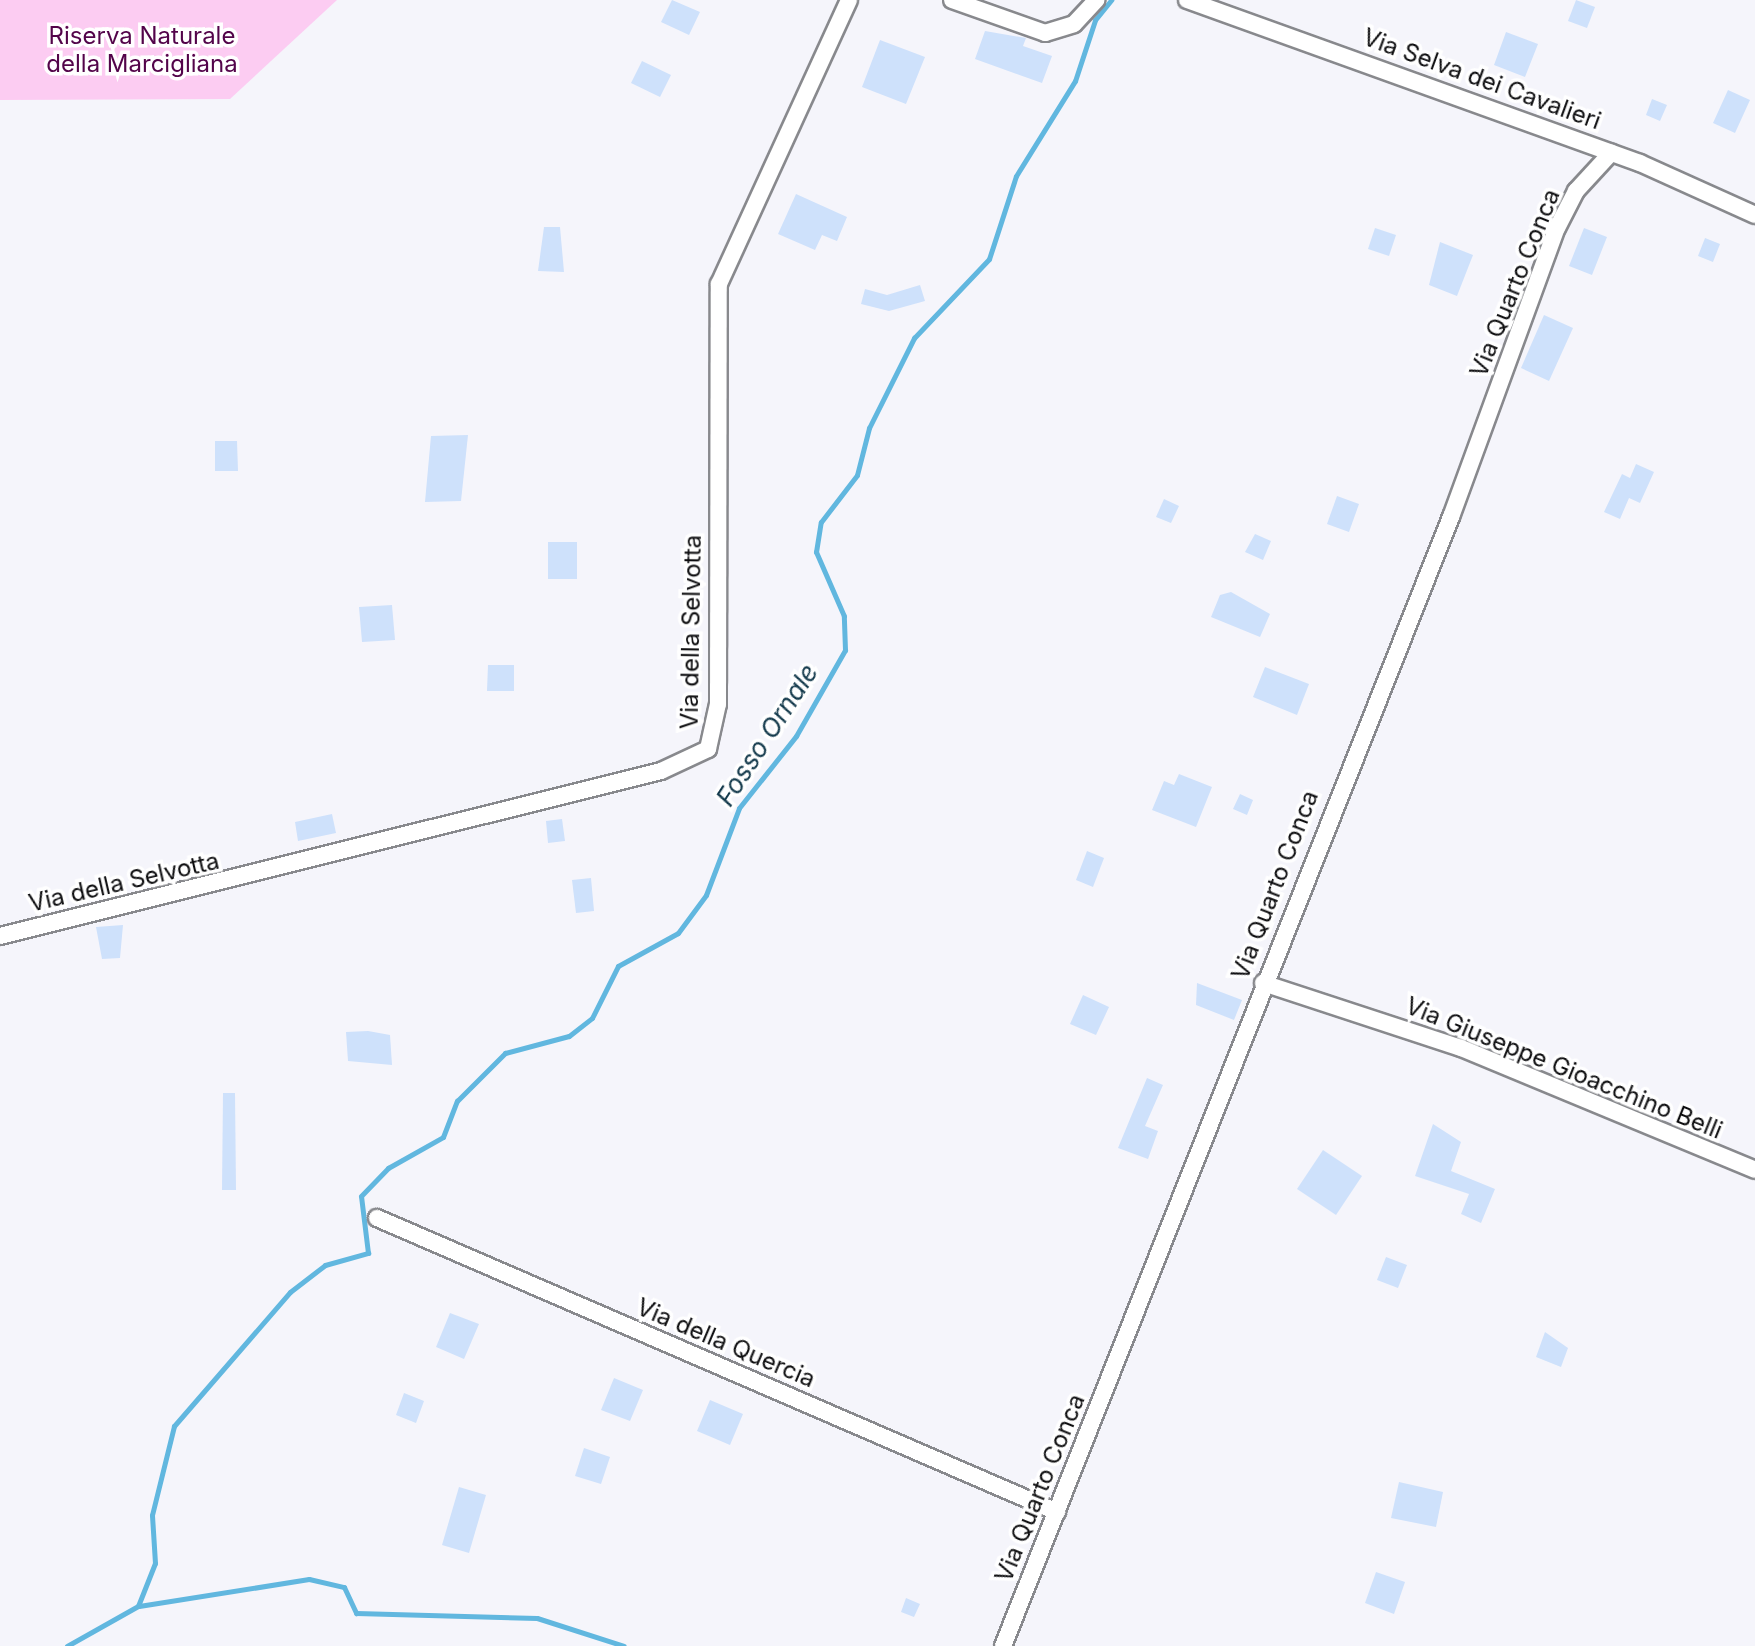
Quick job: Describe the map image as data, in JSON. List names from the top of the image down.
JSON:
{
  "streets": {
    "street": [
      "Via Selva dei Cavalieri",
      "Via Quarto Conca",
      "Via della Selvotta",
      "Via Giuseppe Gioacchino Belli",
      "Via della Quercia"
    ]
  },
  "crossings": [
    ["Via Selva dei Cavalieri", "Via Quarto Conca"],
    ["Via Quarto Conca", "Via Giuseppe Gioacchino Belli"],
    ["Via Quarto Conca", "Via della Quercia"]
  ],
  "water": ["Fosso Ornale"],
  "parks": ["Riserva Naturale della Marcigliana"]
}
